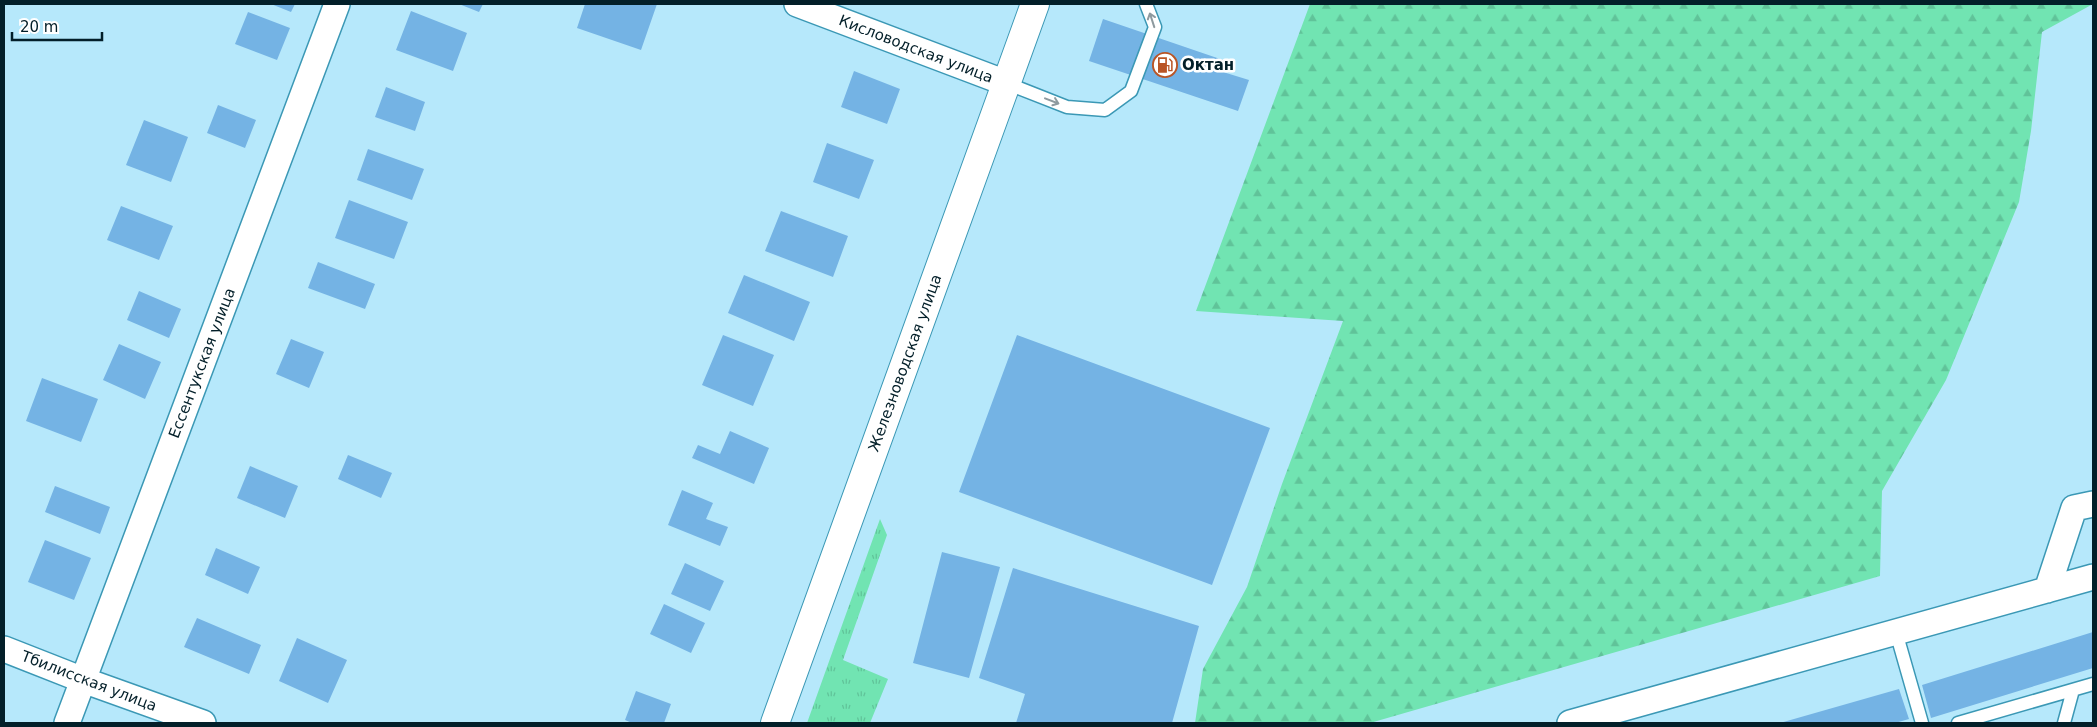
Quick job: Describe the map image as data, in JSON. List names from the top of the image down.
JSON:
{
  "streets": {
    "main road": ["Железноводская улица"],
    "street": ["Кисловодская улица", "Ессентукская улица", "Тбилисская улица"]
  },
  "crossings": [
    ["Кисловодская улица", "Железноводская улица"],
    ["Ессентукская улица", "Тбилисская улица"]
  ],
  "places": {
    "fuel station": ["Октан"]
  },
  "scale_bar": "20 m"
}
